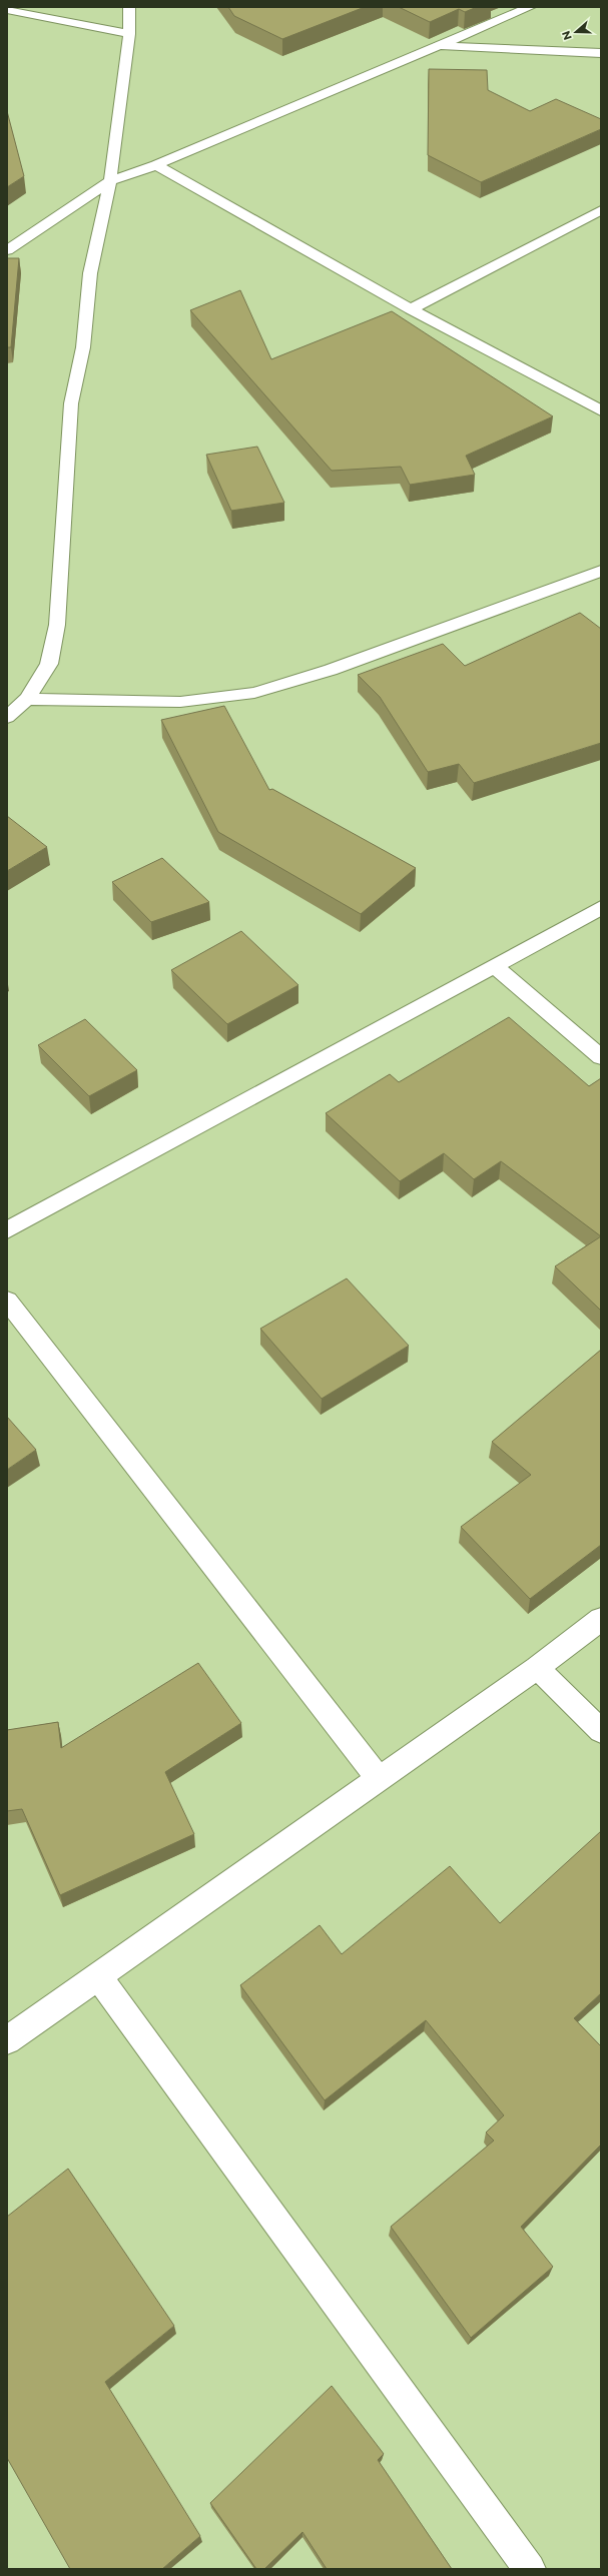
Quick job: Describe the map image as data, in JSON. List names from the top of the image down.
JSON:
{
  "north": "left"
}
